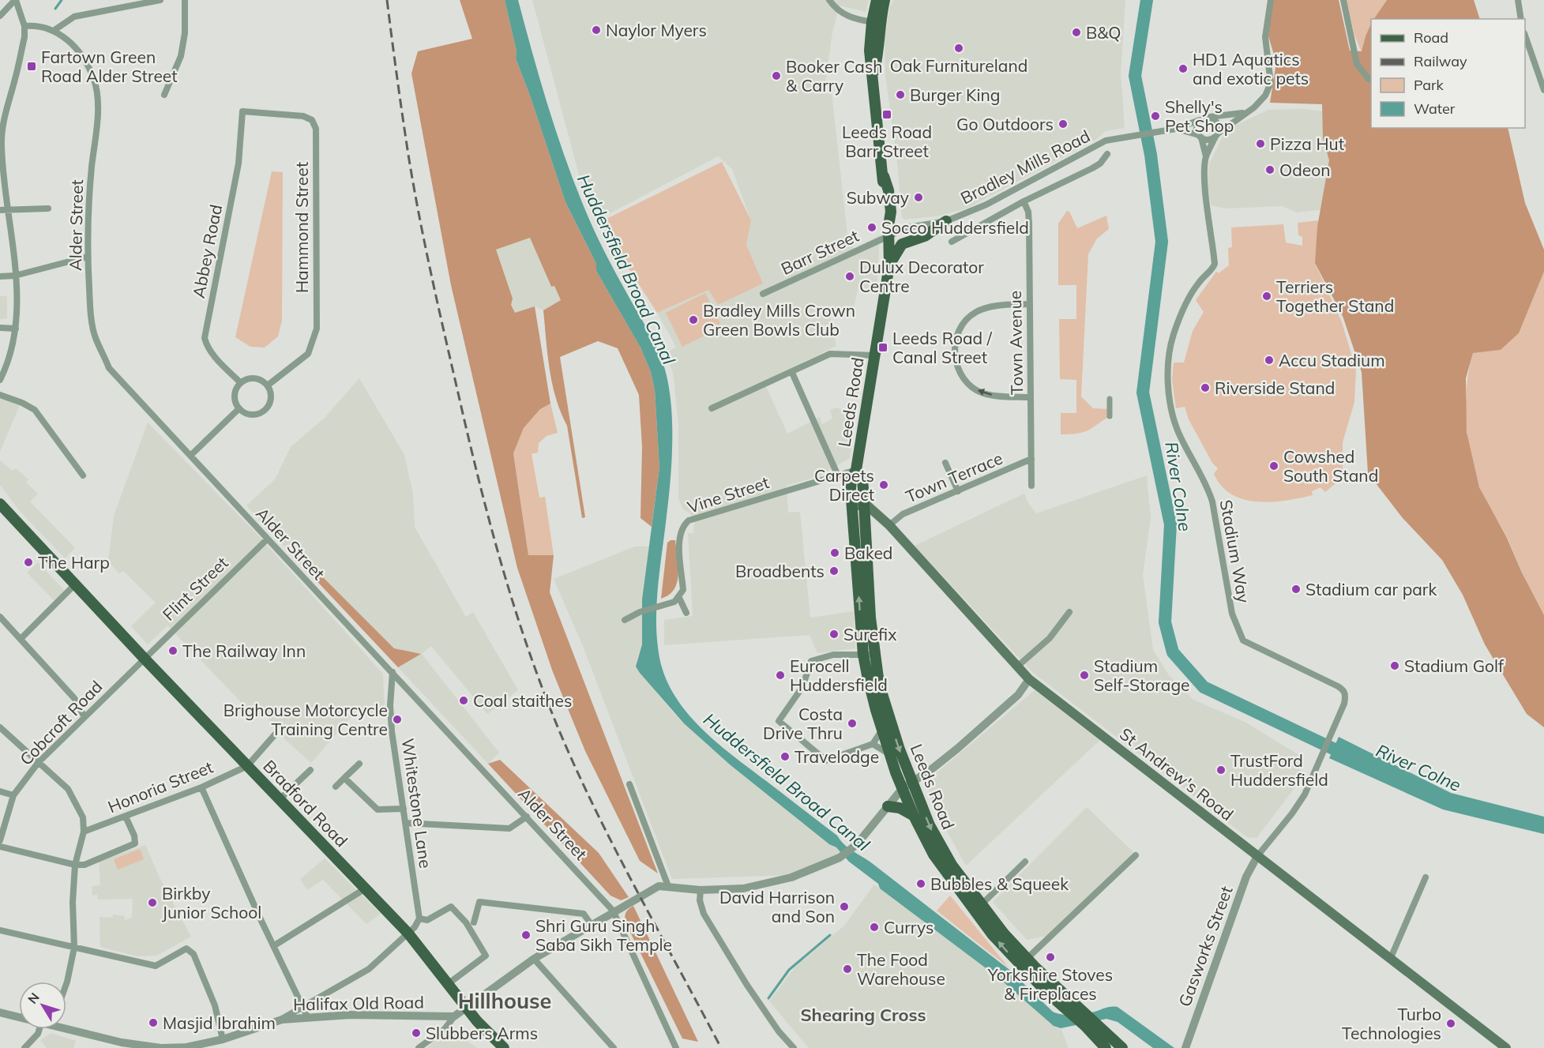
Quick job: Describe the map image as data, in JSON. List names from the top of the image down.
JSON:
{
  "streets": {
    "main road": ["Leeds Road", "St Andrew's Road", "Bradford Road"],
    "street": [
      "Bradley Mills Road",
      "Alder Street",
      "Hammond Street",
      "Abbey Road",
      "Barr Street",
      "Town Avenue",
      "Town Terrace",
      "Vine Street",
      "Stadium Way",
      "Flint Street",
      "Cobcroft Road",
      "Honoria Street",
      "Whitestone Lane",
      "Gasworks Street",
      "Halifax Old Road"
    ]
  },
  "crossings": [
    ["Bradley Mills Road", "Barr Street"],
    ["Bradley Mills Road", "Leeds Road"],
    ["Bradley Mills Road", "Stadium Way"],
    ["Alder Street", "Flint Street"],
    ["Alder Street", "Whitestone Lane"],
    ["Hammond Street", "Abbey Road"],
    ["Barr Street", "Leeds Road"],
    ["Town Avenue", "Town Terrace"],
    ["Leeds Road", "Vine Street"],
    ["Leeds Road", "St Andrew's Road"],
    ["Town Terrace", "St Andrew's Road"],
    ["Stadium Way", "St Andrew's Road"],
    ["Stadium Way", "Gasworks Street"],
    ["Flint Street", "Cobcroft Road"],
    ["Flint Street", "Bradford Road"],
    ["Cobcroft Road", "Bradford Road"],
    ["St Andrew's Road", "Gasworks Street"],
    ["Honoria Street", "Bradford Road"]
  ],
  "districts": ["Hillhouse", "Shearing Cross"],
  "water": ["Huddersfield Broad Canal", "River Colne"],
  "places": {
    "other": [
      "Naylor Myers",
      "B&Q",
      "Oak Furnitureland",
      "HD1 Aquatics and exotic pets",
      "Booker Cash & Carry",
      "Burger King",
      "Shelly's Pet Shop",
      "Go Outdoors",
      "Pizza Hut",
      "Odeon",
      "Subway",
      "Socco Huddersfield",
      "Dulux Decorator Centre",
      "Terriers Together Stand",
      "Bradley Mills Crown Green Bowls Club",
      "Accu Stadium",
      "Riverside Stand",
      "Cowshed South Stand",
      "Carpets Direct",
      "Baked",
      "The Harp",
      "Broadbents",
      "Stadium car park",
      "Surefix",
      "The Railway Inn",
      "Stadium Golf",
      "Eurocell Huddersfield",
      "Stadium Self-Storage",
      "Coal staithes",
      "Brighouse Motorcycle Training Centre",
      "Costa Drive Thru",
      "Travelodge",
      "TrustFord Huddersfield",
      "Bubbles & Squeek",
      "Birkby Junior School",
      "David Harrison and Son",
      "Currys",
      "Shri Guru Singh Saba Sikh Temple",
      "Yorkshire Stoves & Fireplaces",
      "The Food Warehouse",
      "Masjid Ibrahim",
      "Turbo Technologies",
      "Slubbers Arms"
    ],
    "transit": ["Fartown Green Road Alder Street", "Leeds Road Barr Street", "Leeds Road / Canal Street"]
  },
  "legend": [
    "Road",
    "Railway",
    "Park",
    "Water"
  ],
  "north": "top left"
}
